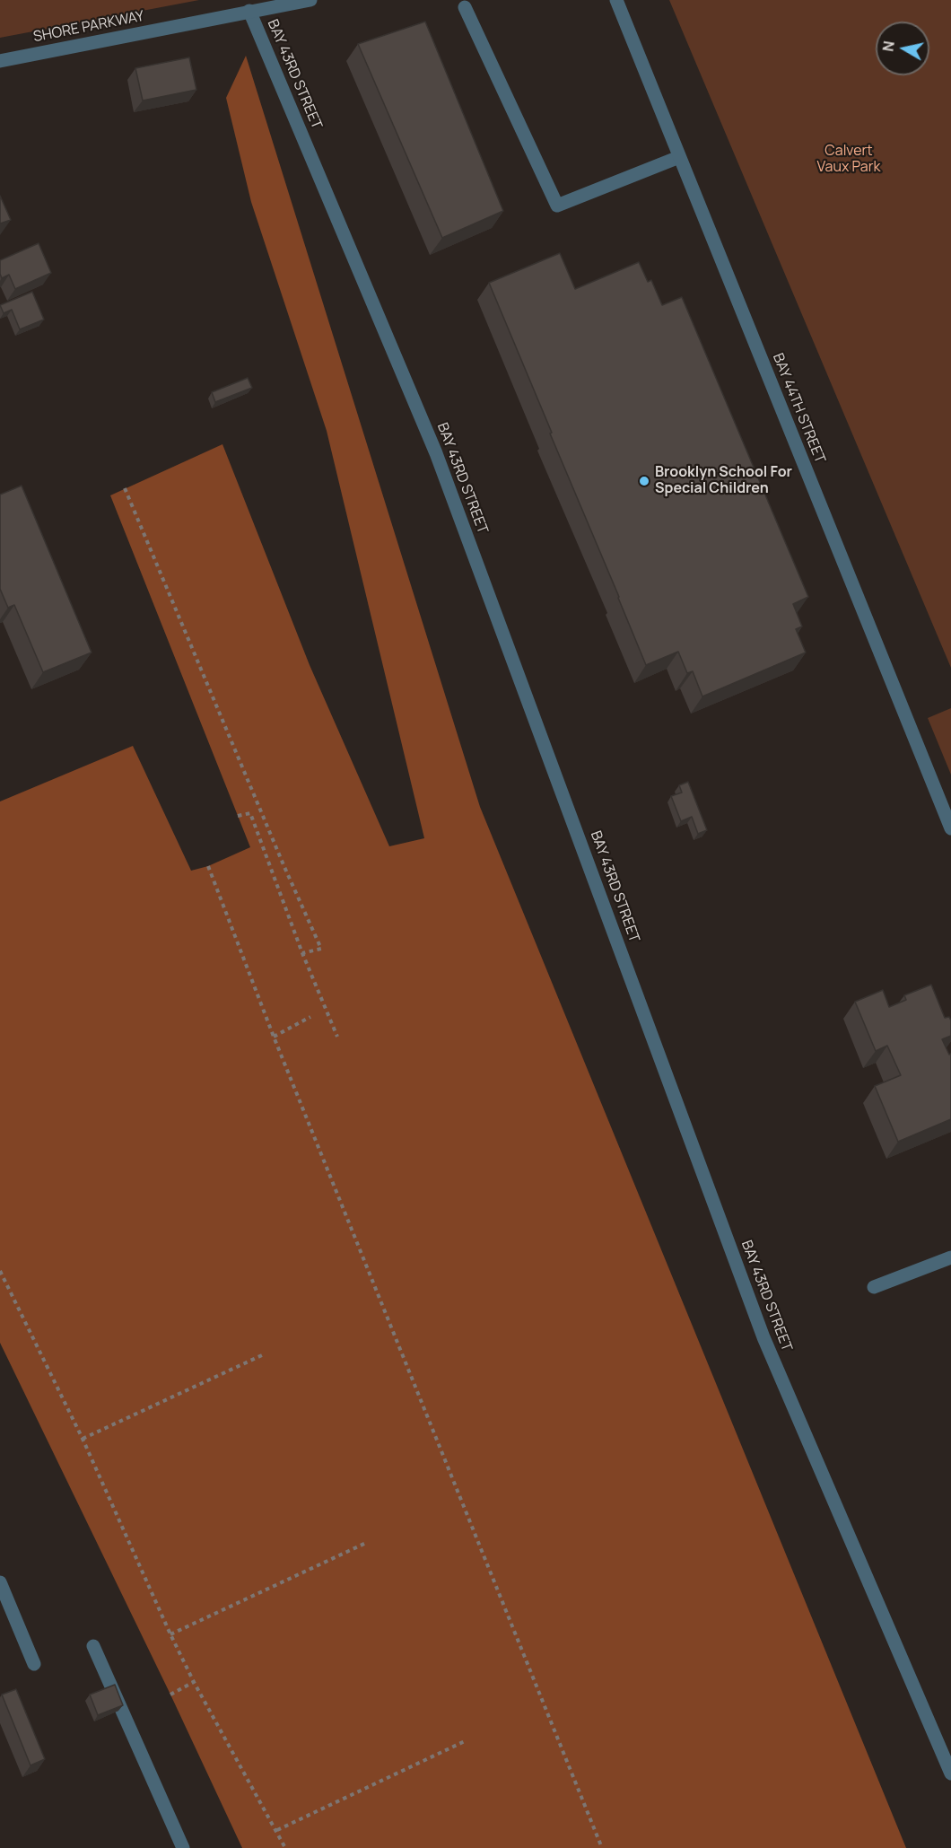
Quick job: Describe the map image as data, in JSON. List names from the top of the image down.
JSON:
{
  "streets": {
    "street": ["SHORE PARKWAY", "BAY 43RD STREET", "BAY 44TH STREET"]
  },
  "crossings": [
    ["SHORE PARKWAY", "BAY 43RD STREET"]
  ],
  "parks": ["Calvert Vaux Park"],
  "places": ["Brooklyn School For Special Children"],
  "north": "left"
}
